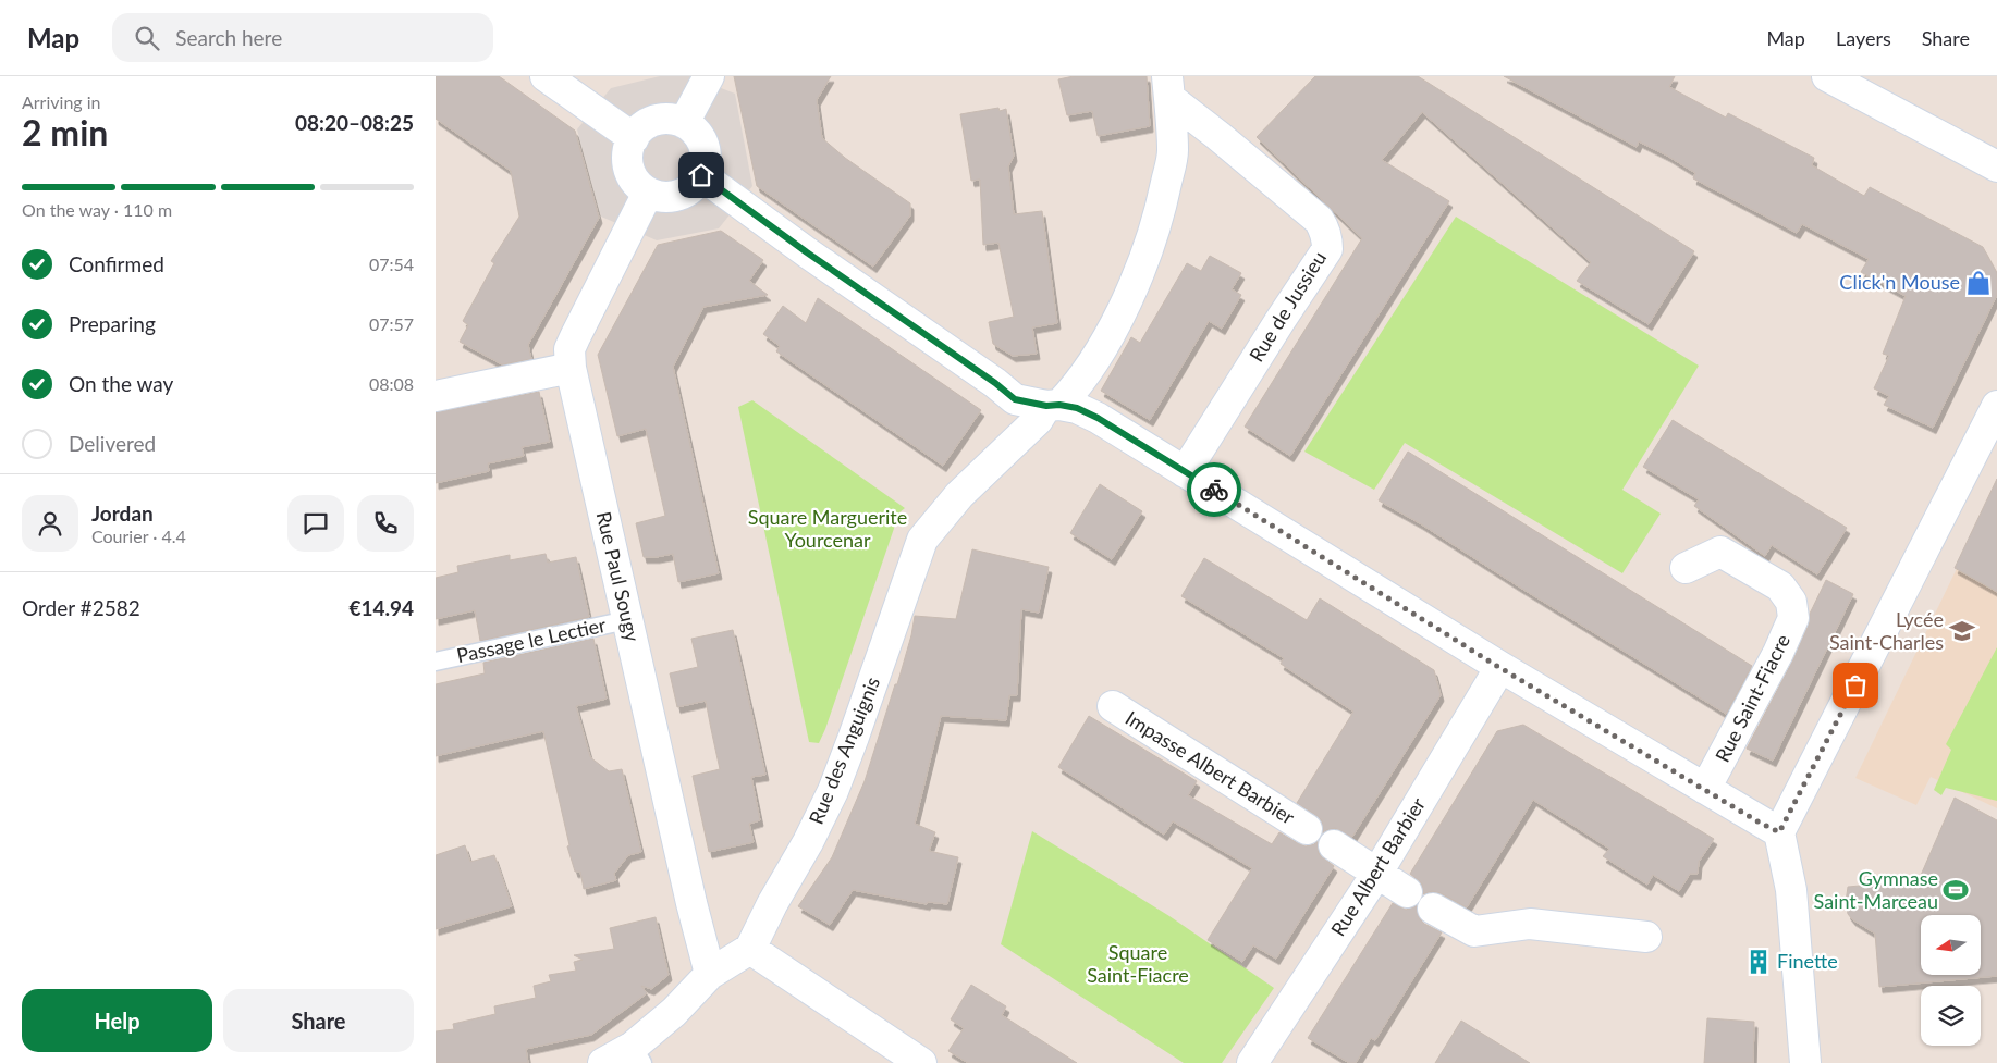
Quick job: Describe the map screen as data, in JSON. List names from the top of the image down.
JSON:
{
  "streets": {
    "street": [
      "Rue de Jussieu",
      "Rue Paul Sougy",
      "Rue Saint-Fiacre",
      "Rue des Anguignis",
      "Impasse Albert Barbier",
      "Rue Albert Barbier"
    ],
    "lane": ["Passage le Lectier"]
  },
  "crossings": [
    ["Rue de Jussieu", "Rue des Anguignis"],
    ["Rue Paul Sougy", "Passage le Lectier"]
  ],
  "parks": ["Square Marguerite Yourcenar", "Square Saint-Fiacre"],
  "places": {
    "shop": ["Click'n Mouse"],
    "school or university": ["Lycée Saint-Charles"],
    "sports": ["Gymnase Saint-Marceau"],
    "building": ["Finette"]
  },
  "north": "left",
  "page": {
    "header": "Map",
    "search": "Search here",
    "nav": ["Map", "Layers", "Share"],
    "heading": ["2 min", "Arriving in", "08:20–08:25"],
    "panel": [
      "Jordan",
      "Courier · 4.4",
      "Order #2582",
      "€14.94"
    ],
    "bar": "On the way · 110 m",
    "list": [
      ["Confirmed", "07:54"],
      ["Preparing", "07:57"],
      ["On the way", "08:08"],
      "Delivered"
    ],
    "buttons": ["Help", "Share"]
  }
}
